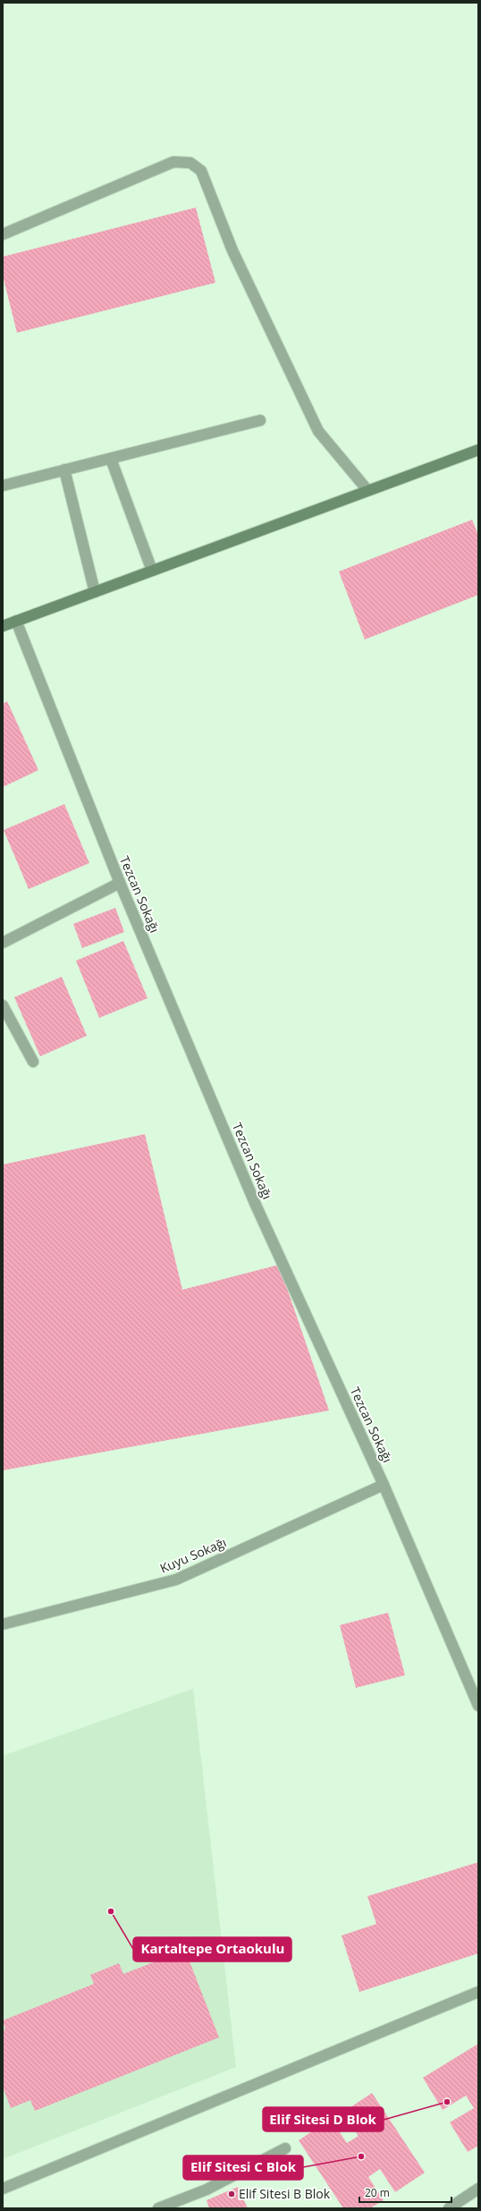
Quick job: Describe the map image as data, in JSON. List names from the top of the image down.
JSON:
{
  "streets": {
    "street": ["Tezcan Sokağı", "Kuyu Sokağı"]
  },
  "crossings": [
    ["Tezcan Sokağı", "Kuyu Sokağı"]
  ],
  "places": [
    "Kartaltepe Ortaokulu",
    "Elif Sitesi D Blok",
    "Elif Sitesi C Blok",
    "Elif Sitesi B Blok"
  ],
  "scale_bar": "20 m"
}
